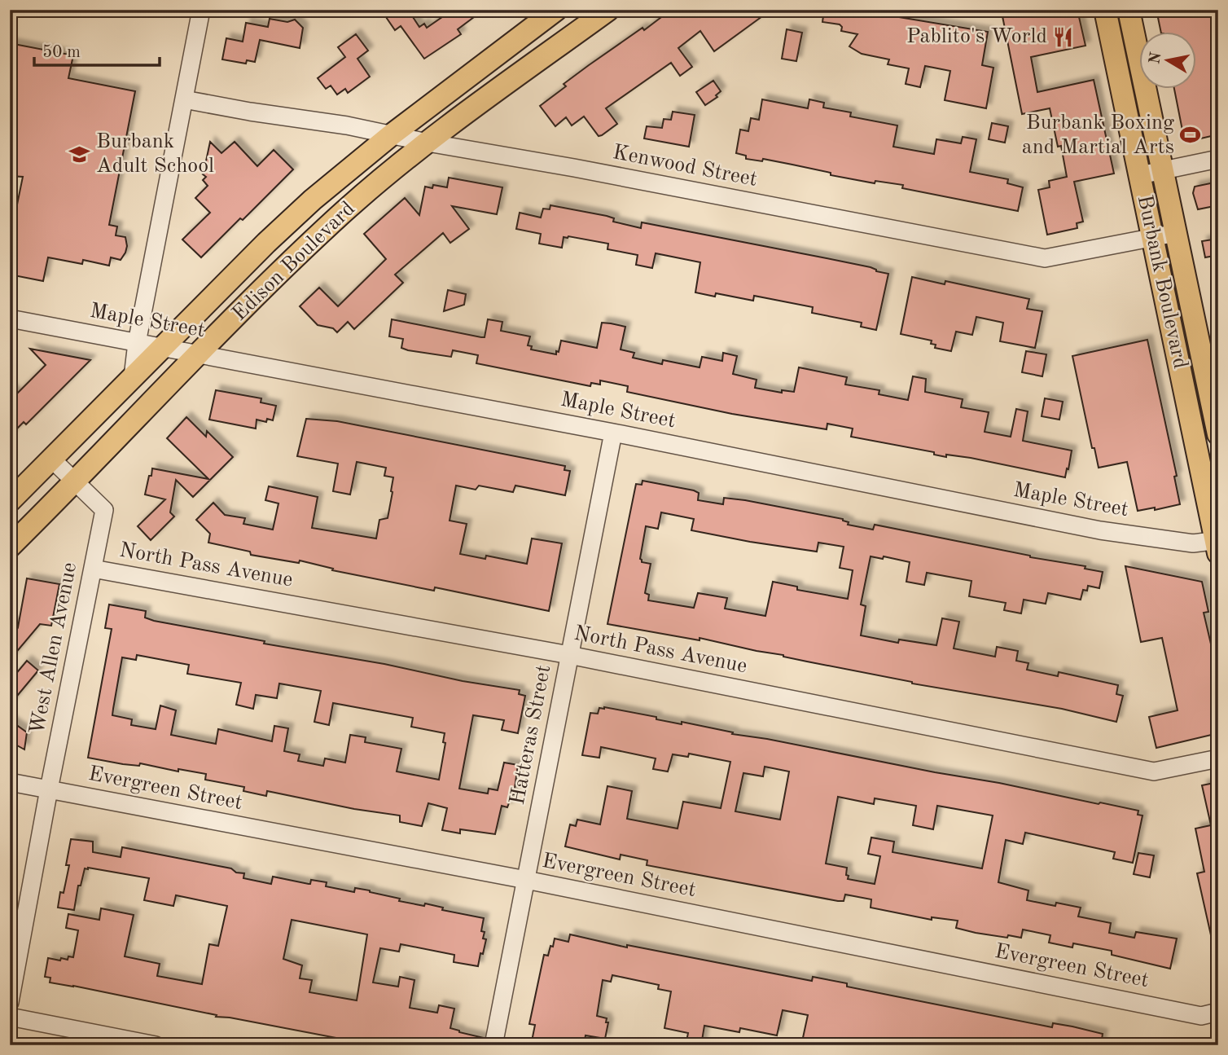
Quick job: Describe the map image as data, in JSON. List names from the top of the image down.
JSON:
{
  "streets": {
    "main road": ["Edison Boulevard", "Burbank Boulevard"],
    "street": [
      "Kenwood Street",
      "Maple Street",
      "North Pass Avenue",
      "West Allen Avenue",
      "Hatteras Street",
      "Evergreen Street"
    ]
  },
  "crossings": [
    ["Kenwood Street", "Edison Boulevard"],
    ["Kenwood Street", "Burbank Boulevard"],
    ["Edison Boulevard", "Maple Street"],
    ["Edison Boulevard", "West Allen Avenue"],
    ["Burbank Boulevard", "Maple Street"],
    ["Maple Street", "Hatteras Street"],
    ["North Pass Avenue", "West Allen Avenue"],
    ["North Pass Avenue", "Hatteras Street"],
    ["West Allen Avenue", "Evergreen Street"],
    ["Hatteras Street", "Evergreen Street"]
  ],
  "places": {
    "restaurant": ["Pablito's World"],
    "sports": ["Burbank Boxing and Martial Arts"],
    "school or university": ["Burbank Adult School"]
  },
  "scale_bar": "50 m",
  "north": "left"
}
